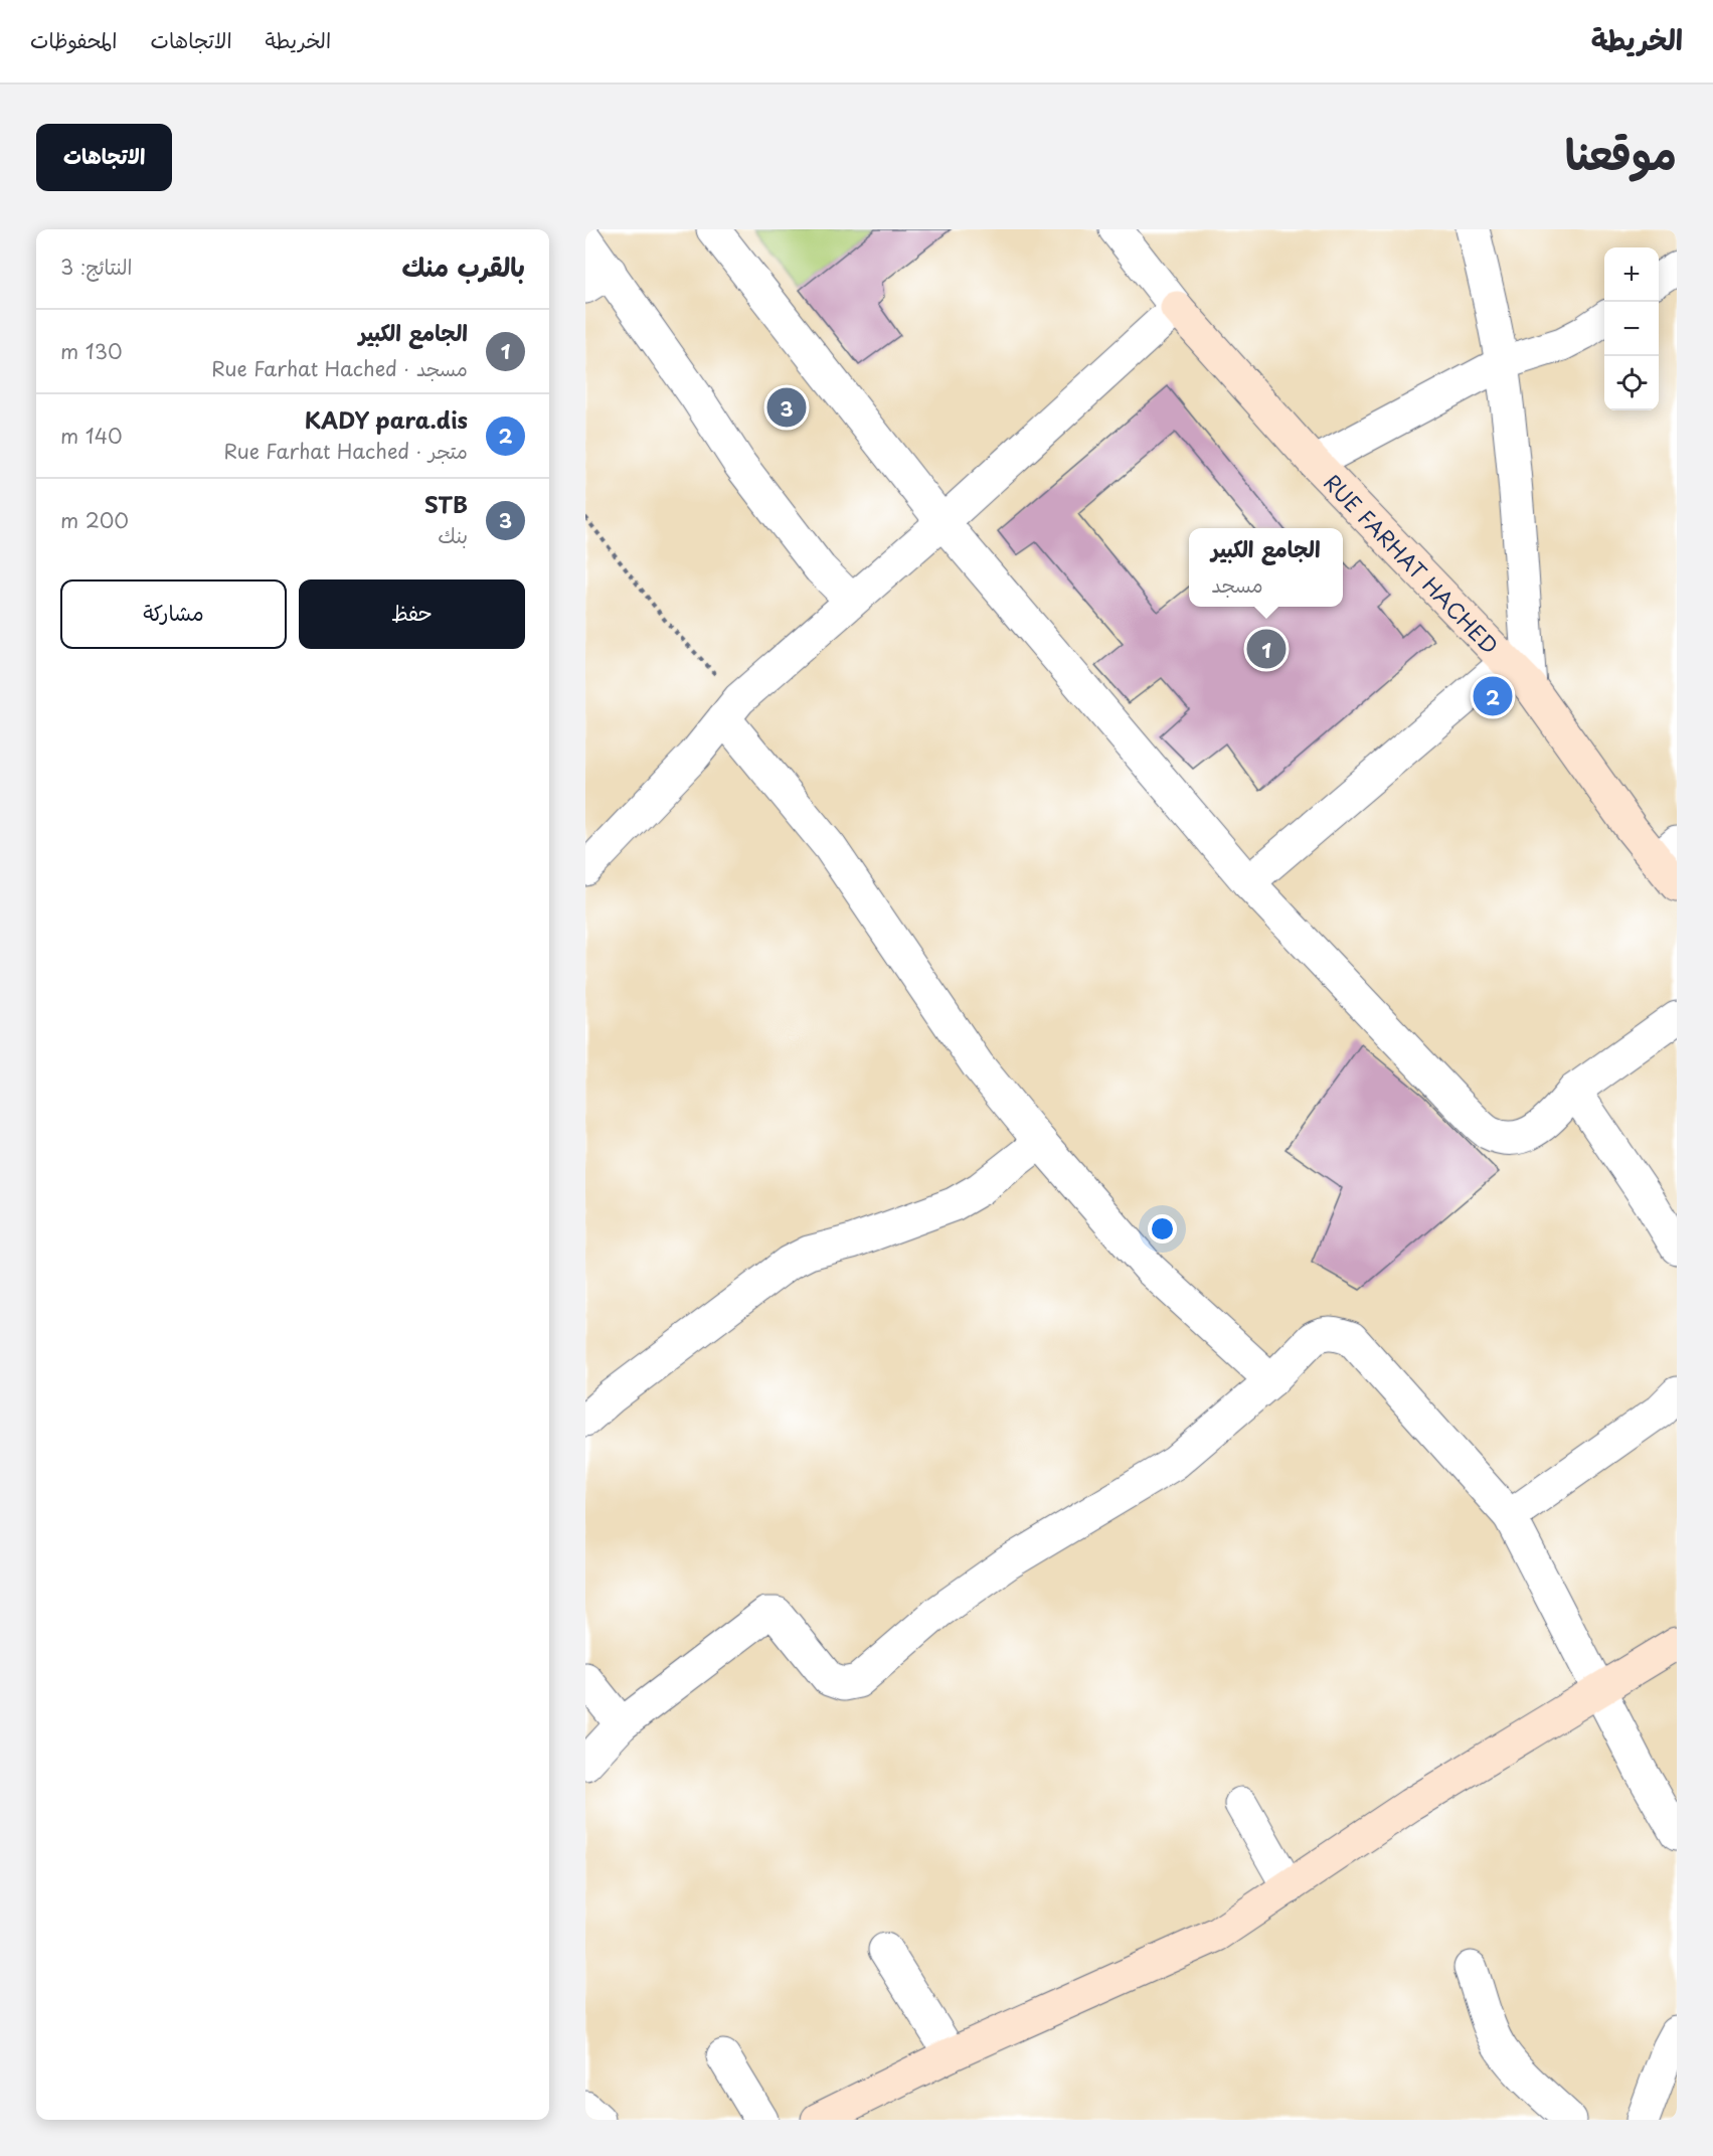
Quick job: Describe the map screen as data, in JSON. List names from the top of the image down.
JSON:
{
  "streets": {
    "street": ["RUE FARHAT HACHED"]
  },
  "page": {
    "header": "الخريطة",
    "nav": ["الخريطة", "الاتجاهات", "المحفوظات"],
    "title": "موقعنا",
    "buttons": [
      "الاتجاهات",
      ["حفظ", "مشاركة"]
    ],
    "heading": ["بالقرب منك", "النتائج: 3"],
    "map_buttons": ["+", "−"],
    "list": [
      {
        "mark": "1",
        "name": "الجامع الكبير",
        "note": "مسجد · Rue Farhat Hached",
        "value": "130 m"
      },
      {
        "mark": "2",
        "name": "KADY para.dis",
        "note": "متجر · Rue Farhat Hached",
        "value": "140 m"
      },
      {
        "mark": "3",
        "name": "STB",
        "note": "بنك",
        "value": "200 m"
      }
    ],
    "pins": ["3", "1", "2"],
    "popup": ["الجامع الكبير", "مسجد"]
  }
}
